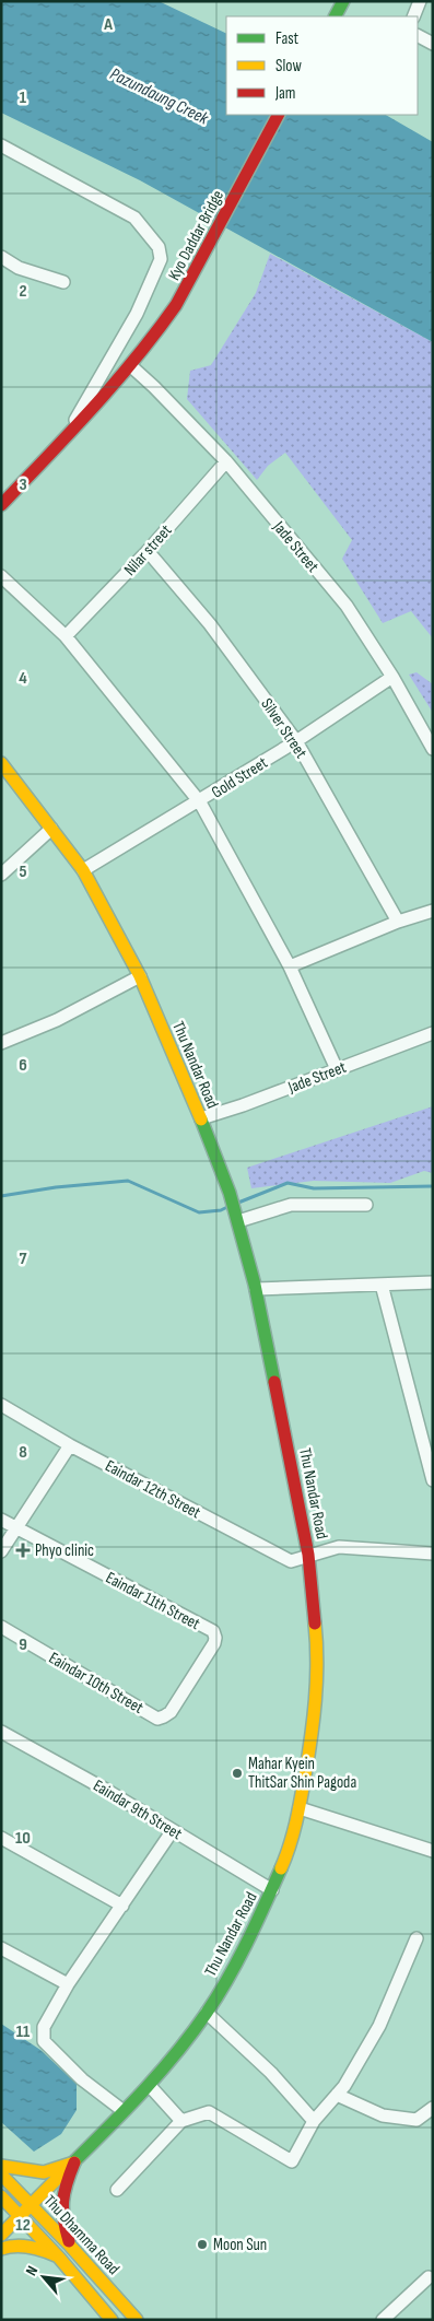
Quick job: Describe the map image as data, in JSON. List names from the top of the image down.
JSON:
{
  "streets": {
    "main road": ["Kyo Daddar Bridge", "Thu Nandar Road", "Thu Dhamma Road"],
    "street": [
      "Jade Street",
      "Nilar street",
      "Silver Street",
      "Gold Street",
      "Eaindar 12th Street",
      "Eaindar 11th Street",
      "Eaindar 10th Street",
      "Eaindar 9th Street"
    ]
  },
  "crossings": [
    ["Kyo Daddar Bridge", "Jade Street"],
    ["Jade Street", "Nilar street"],
    ["Jade Street", "Gold Street"],
    ["Jade Street", "Thu Nandar Road"],
    ["Nilar street", "Silver Street"],
    ["Silver Street", "Gold Street"],
    ["Gold Street", "Thu Nandar Road"],
    ["Thu Nandar Road", "Eaindar 12th Street"],
    ["Thu Nandar Road", "Eaindar 9th Street"],
    ["Thu Nandar Road", "Thu Dhamma Road"],
    ["Eaindar 11th Street", "Eaindar 10th Street"]
  ],
  "water": ["Pazundaung Creek"],
  "places": {
    "health": ["Phyo clinic"],
    "other": ["Mahar Kyein ThitSar Shin Pagoda", "Moon Sun"]
  },
  "legend": ["Fast", "Slow", "Jam"],
  "north": "top left",
  "grid": {
    "columns": ["A"],
    "rows": [
      "1",
      "2",
      "3",
      "4",
      "5",
      "6",
      "7",
      "8",
      "9",
      "10",
      "11",
      "12"
    ]
  }
}
